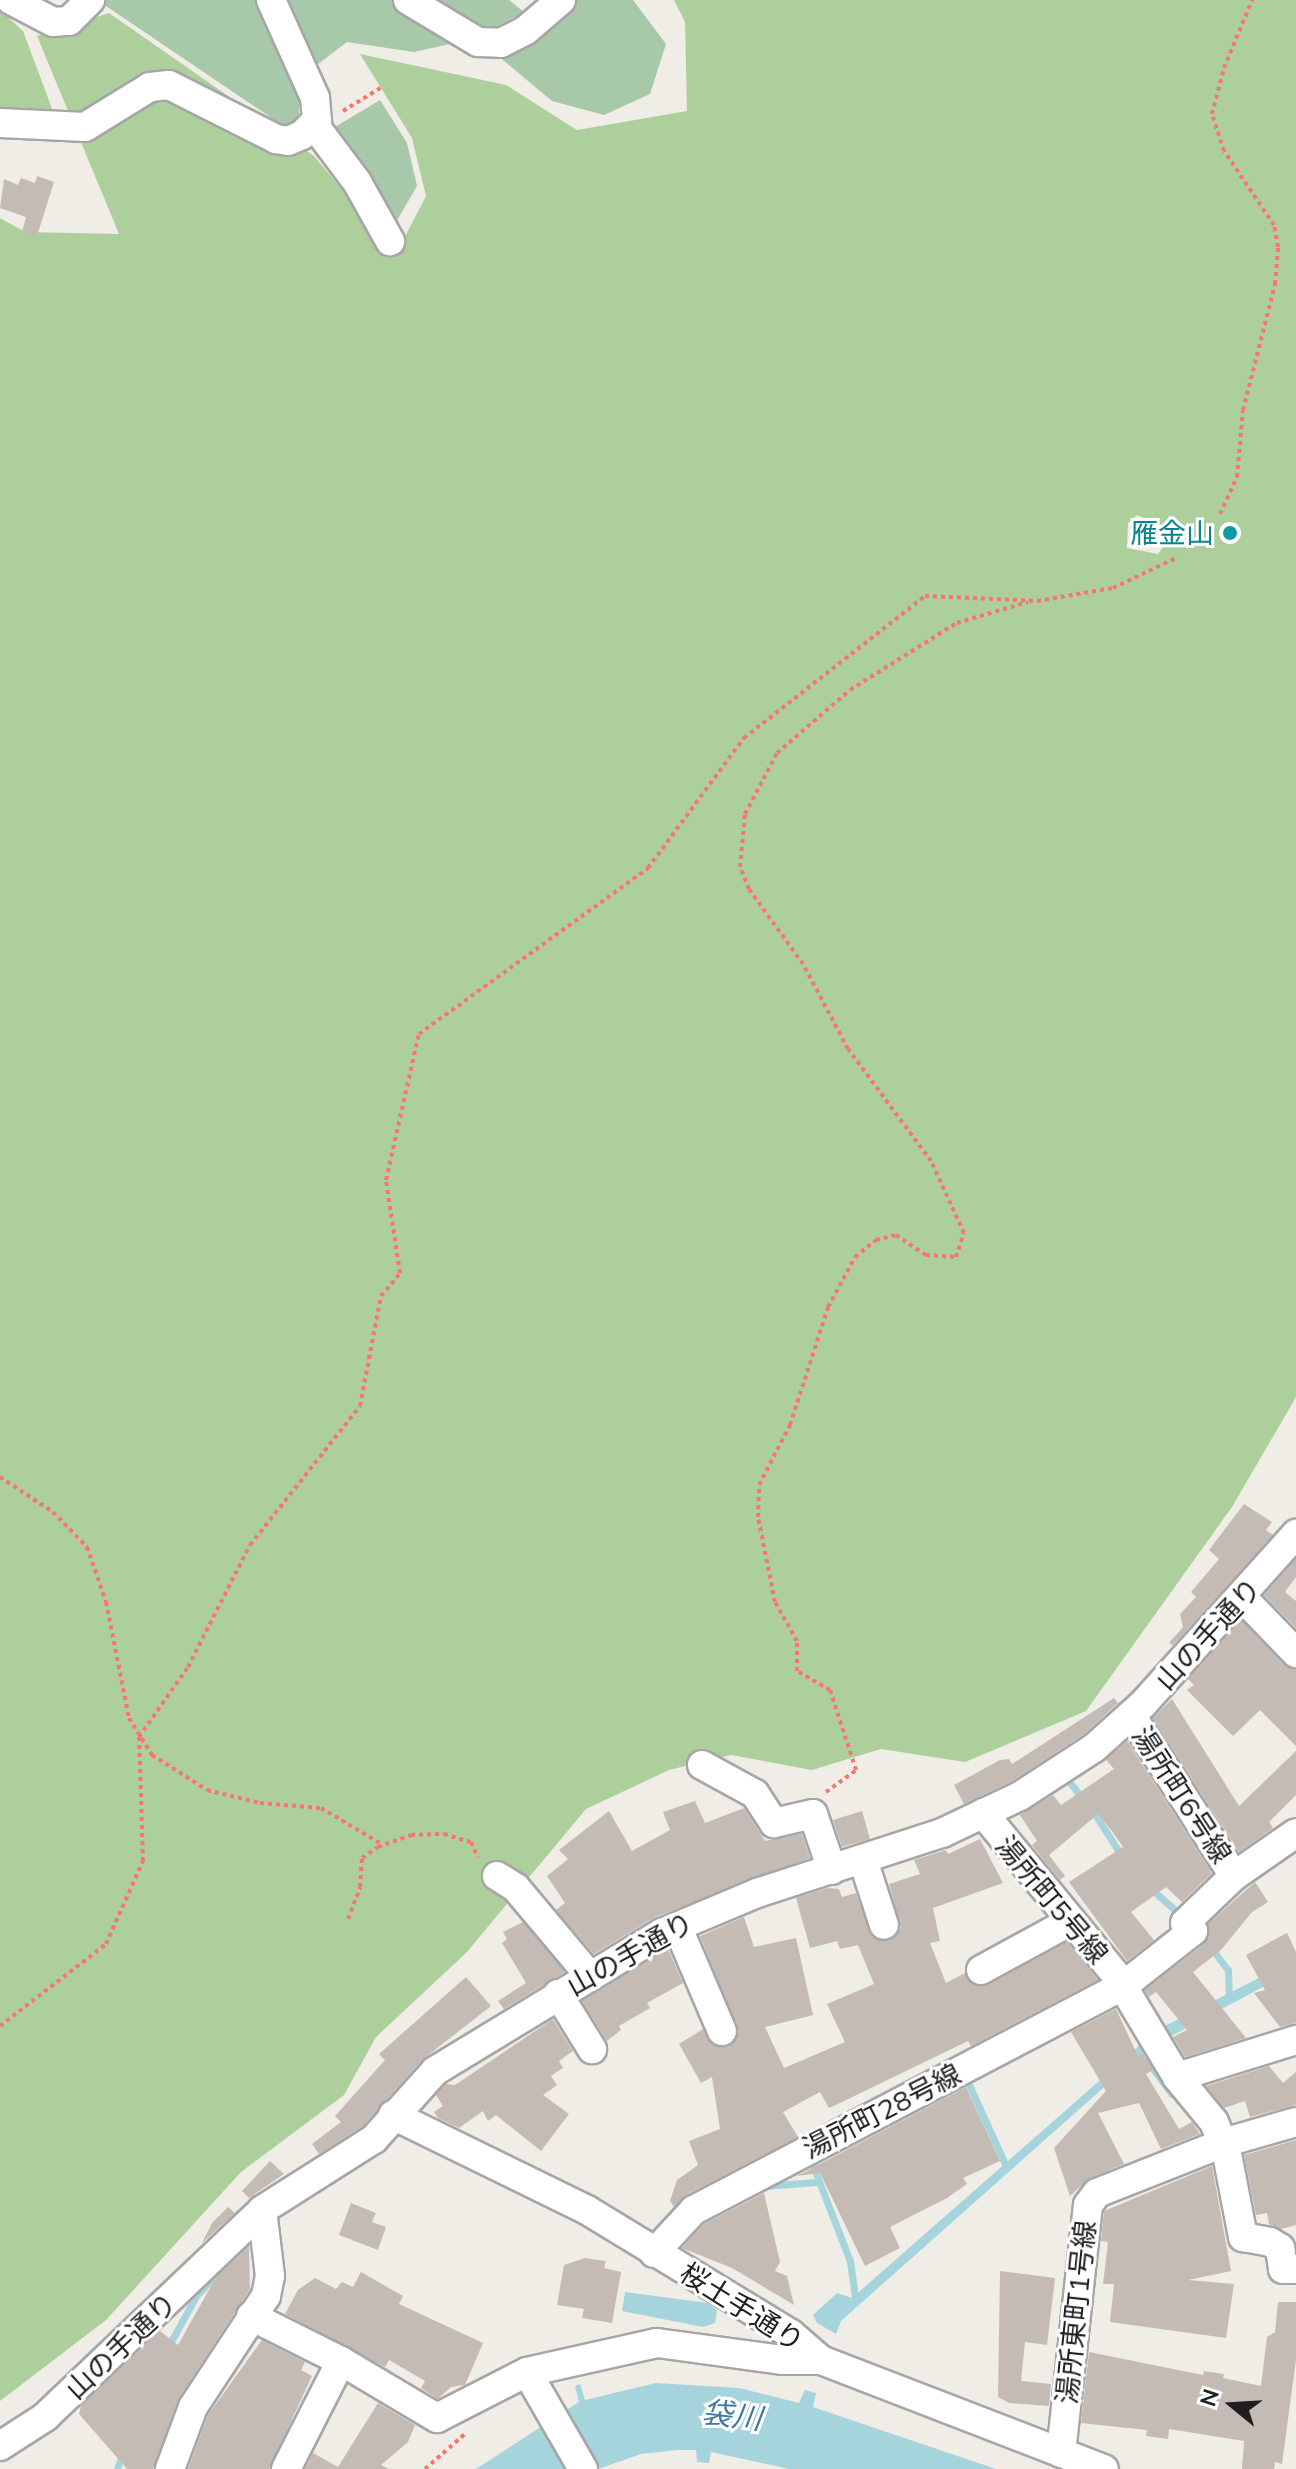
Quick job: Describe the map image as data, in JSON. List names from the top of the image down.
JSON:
{
  "streets": {
    "street": [
      "山の手通り",
      "湯所町6号線",
      "湯所町5号線",
      "湯所町28号線",
      "桜土手通り",
      "湯所東町1号線"
    ]
  },
  "crossings": [
    ["山の手通り", "湯所町6号線"],
    ["山の手通り", "湯所町5号線"],
    ["山の手通り", "桜土手通り"],
    ["湯所町6号線", "湯所町28号線"],
    ["湯所町5号線", "湯所町28号線"],
    ["湯所町5号線", "湯所東町1号線"],
    ["湯所町28号線", "桜土手通り"],
    ["桜土手通り", "湯所東町1号線"]
  ],
  "water": ["袋川"],
  "places": ["雁金山"],
  "north": "left"
}
